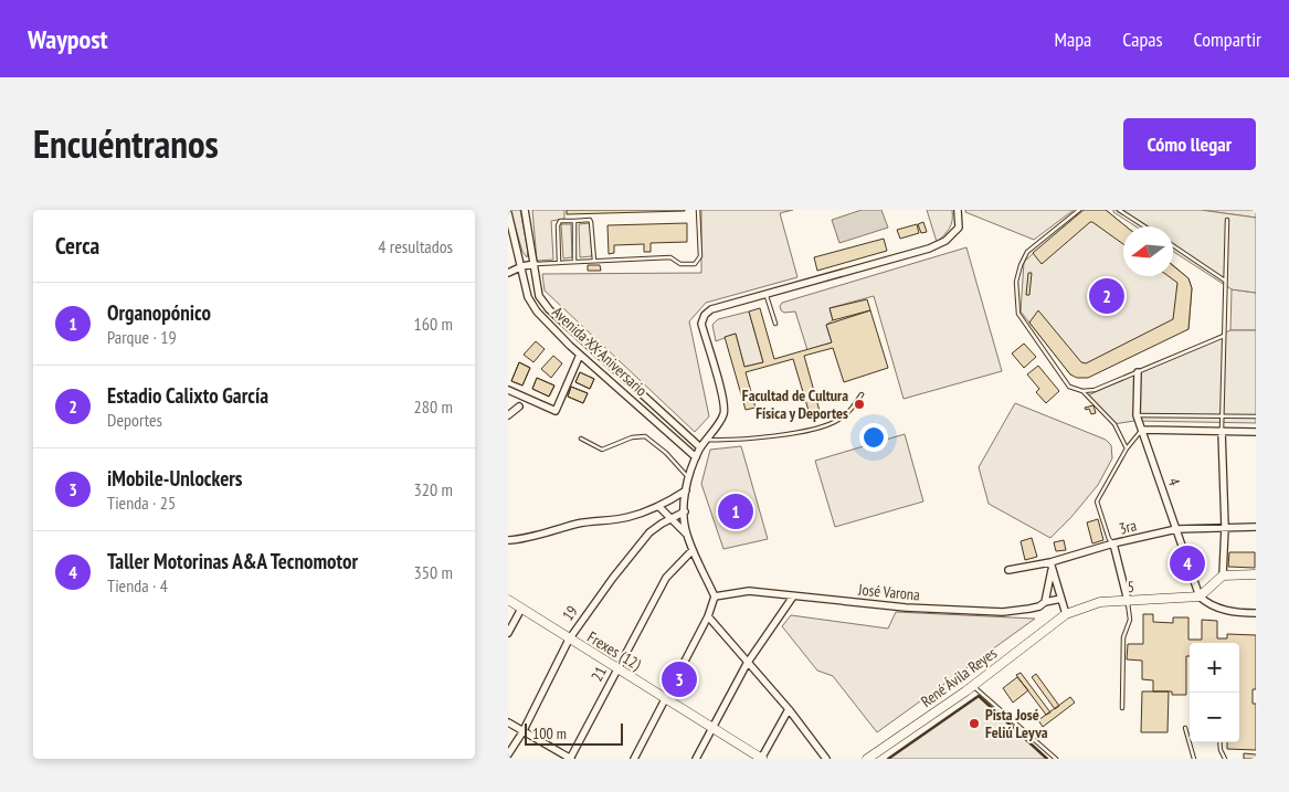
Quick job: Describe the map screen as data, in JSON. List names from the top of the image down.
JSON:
{
  "streets": {
    "street": [
      "Avenida XX Aniversario",
      "4",
      "3ra",
      "5",
      "José Varona",
      "19",
      "Frexes (12)",
      "21",
      "René Ávila Reyes"
    ]
  },
  "crossings": [
    ["4", "3ra"],
    ["4", "5"],
    ["5", "René Ávila Reyes"],
    ["19", "Frexes (12)"],
    ["Frexes (12)", "21"]
  ],
  "places": ["Facultad de Cultura Física y Deportes", "Pista José Feliú Leyva"],
  "scale_bar": "100 m",
  "north": "left",
  "page": {
    "header": "Waypost",
    "nav": ["Mapa", "Capas", "Compartir"],
    "title": "Encuéntranos",
    "buttons": "Cómo llegar",
    "heading": ["Cerca", "4 resultados"],
    "pins": [
      "2",
      "1",
      "4",
      "3"
    ],
    "list": [
      {
        "mark": "1",
        "name": "Organopónico",
        "note": "Parque · 19",
        "value": "160 m"
      },
      {
        "mark": "2",
        "name": "Estadio Calixto García",
        "note": "Deportes",
        "value": "280 m"
      },
      {
        "mark": "3",
        "name": "iMobile-Unlockers",
        "note": "Tienda · 25",
        "value": "320 m"
      },
      {
        "mark": "4",
        "name": "Taller Motorinas A&A Tecnomotor",
        "note": "Tienda · 4",
        "value": "350 m"
      }
    ],
    "map_buttons": ["+", "−"],
    "scale": "100 m"
  }
}
